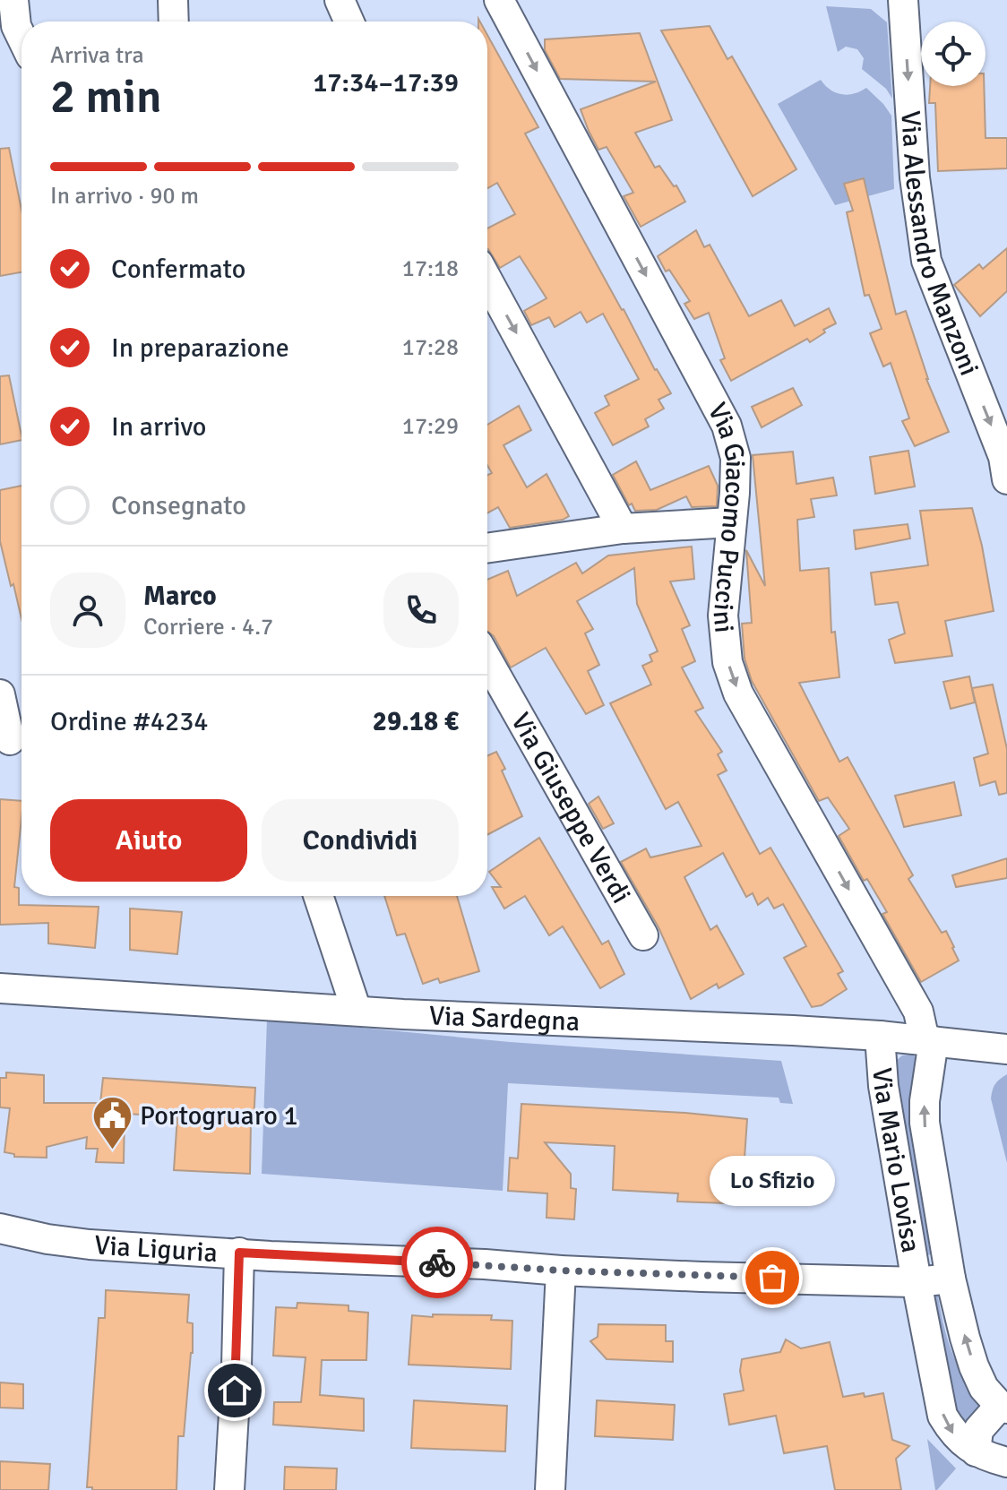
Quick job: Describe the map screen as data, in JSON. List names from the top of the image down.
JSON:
{
  "streets": {
    "street": [
      "Via Alessandro Manzoni",
      "Via Giacomo Puccini",
      "Via Giuseppe Verdi",
      "Via Sardegna",
      "Via Mario Lovisa",
      "Via Liguria"
    ]
  },
  "crossings": [
    ["Via Giacomo Puccini", "Via Sardegna"],
    ["Via Giacomo Puccini", "Via Mario Lovisa"],
    ["Via Sardegna", "Via Mario Lovisa"],
    ["Via Mario Lovisa", "Via Liguria"]
  ],
  "one_way": ["Via Alessandro Manzoni", "Via Giacomo Puccini"],
  "places": {
    "public building": ["Portogruaro 1"],
    "other": ["Lo Sfizio"]
  },
  "page": {
    "heading": ["2 min", "Arriva tra", "17:34–17:39"],
    "panel": [
      "Marco",
      "Corriere · 4.7",
      "Ordine #4234",
      "29.18 €"
    ],
    "bar": "In arrivo · 90 m",
    "list": [
      ["Confermato", "17:18"],
      ["In preparazione", "17:28"],
      ["In arrivo", "17:29"],
      "Consegnato"
    ],
    "buttons": ["Aiuto", "Condividi"],
    "bubble": "Lo Sfizio"
  }
}
